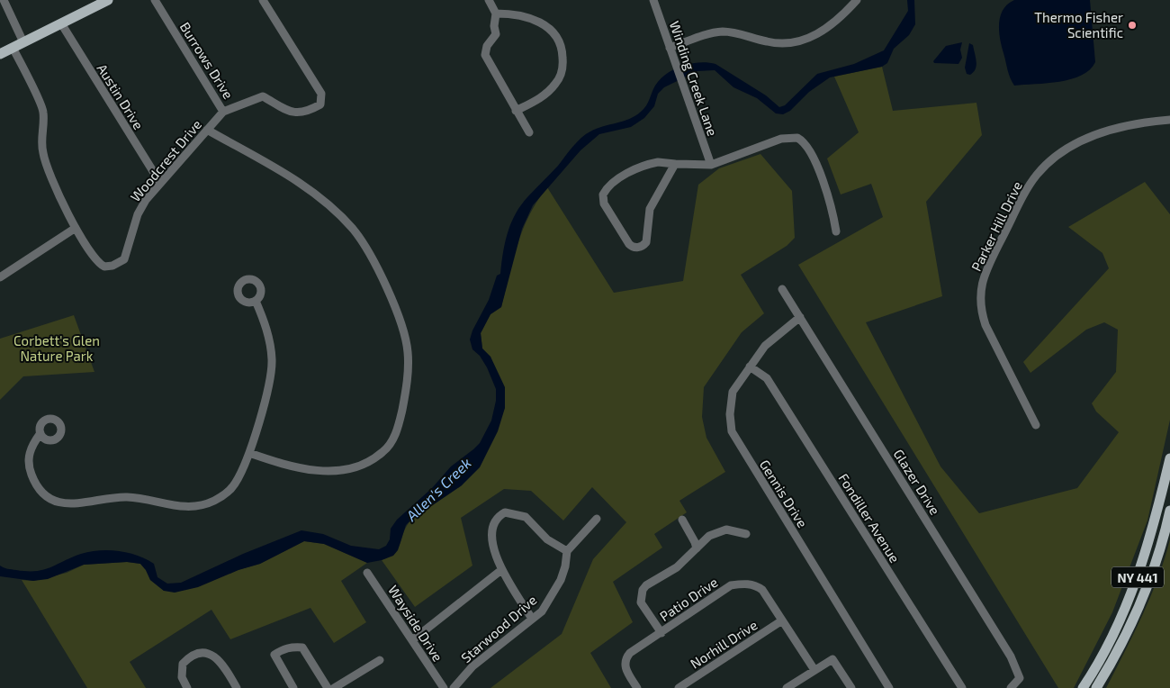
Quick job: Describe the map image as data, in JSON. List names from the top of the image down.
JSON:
{
  "streets": {
    "main road": ["NY 441"],
    "street": [
      "Burrows Drive",
      "Winding Creek Lane",
      "Austin Drive",
      "Woodcrest Drive",
      "Parker Hill Drive",
      "Glazer Drive",
      "Gennis Drive",
      "Fondiller Avenue",
      "Patio Drive",
      "Wayside Drive",
      "Starwood Drive",
      "Norhill Drive"
    ]
  },
  "crossings": [
    ["Burrows Drive", "Woodcrest Drive"],
    ["Austin Drive", "Woodcrest Drive"],
    ["Glazer Drive", "Gennis Drive"],
    ["Gennis Drive", "Fondiller Avenue"],
    ["Patio Drive", "Norhill Drive"]
  ],
  "water": ["Allen's Creek"],
  "parks": ["Corbett's Glen Nature Park"],
  "places": ["Thermo Fisher Scientific"]
}
